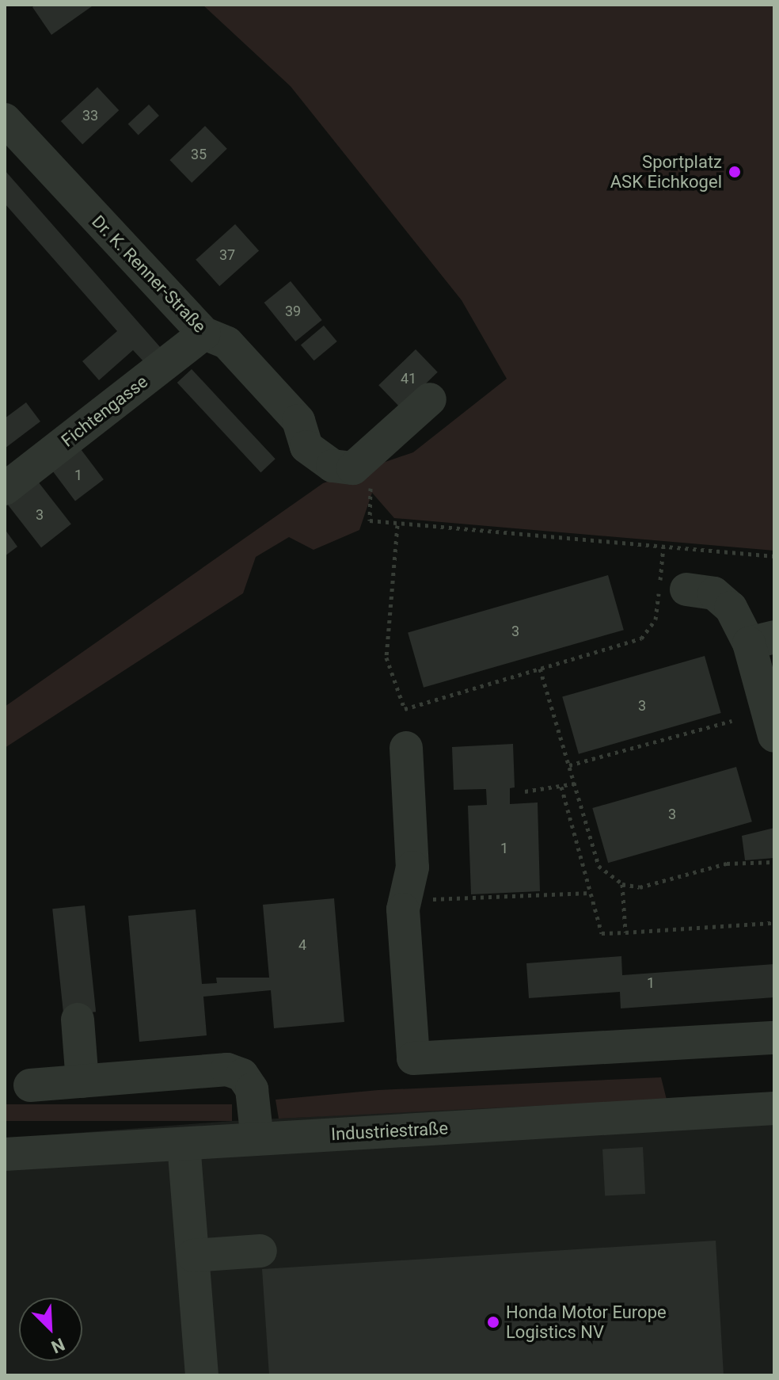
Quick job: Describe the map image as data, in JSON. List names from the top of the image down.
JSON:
{
  "streets": {
    "street": ["Dr. K. Renner-Straße", "Fichtengasse", "Industriestraße"]
  },
  "crossings": [
    ["Dr. K. Renner-Straße", "Fichtengasse"]
  ],
  "places": ["Sportplatz ASK Eichkogel", "Honda Motor Europe Logistics NV"],
  "house_numbers": [
    "33",
    "35",
    "37",
    "39",
    "41",
    "1",
    "3",
    "3",
    "3",
    "3",
    "1",
    "4",
    "1"
  ],
  "north": "bottom right"
}
